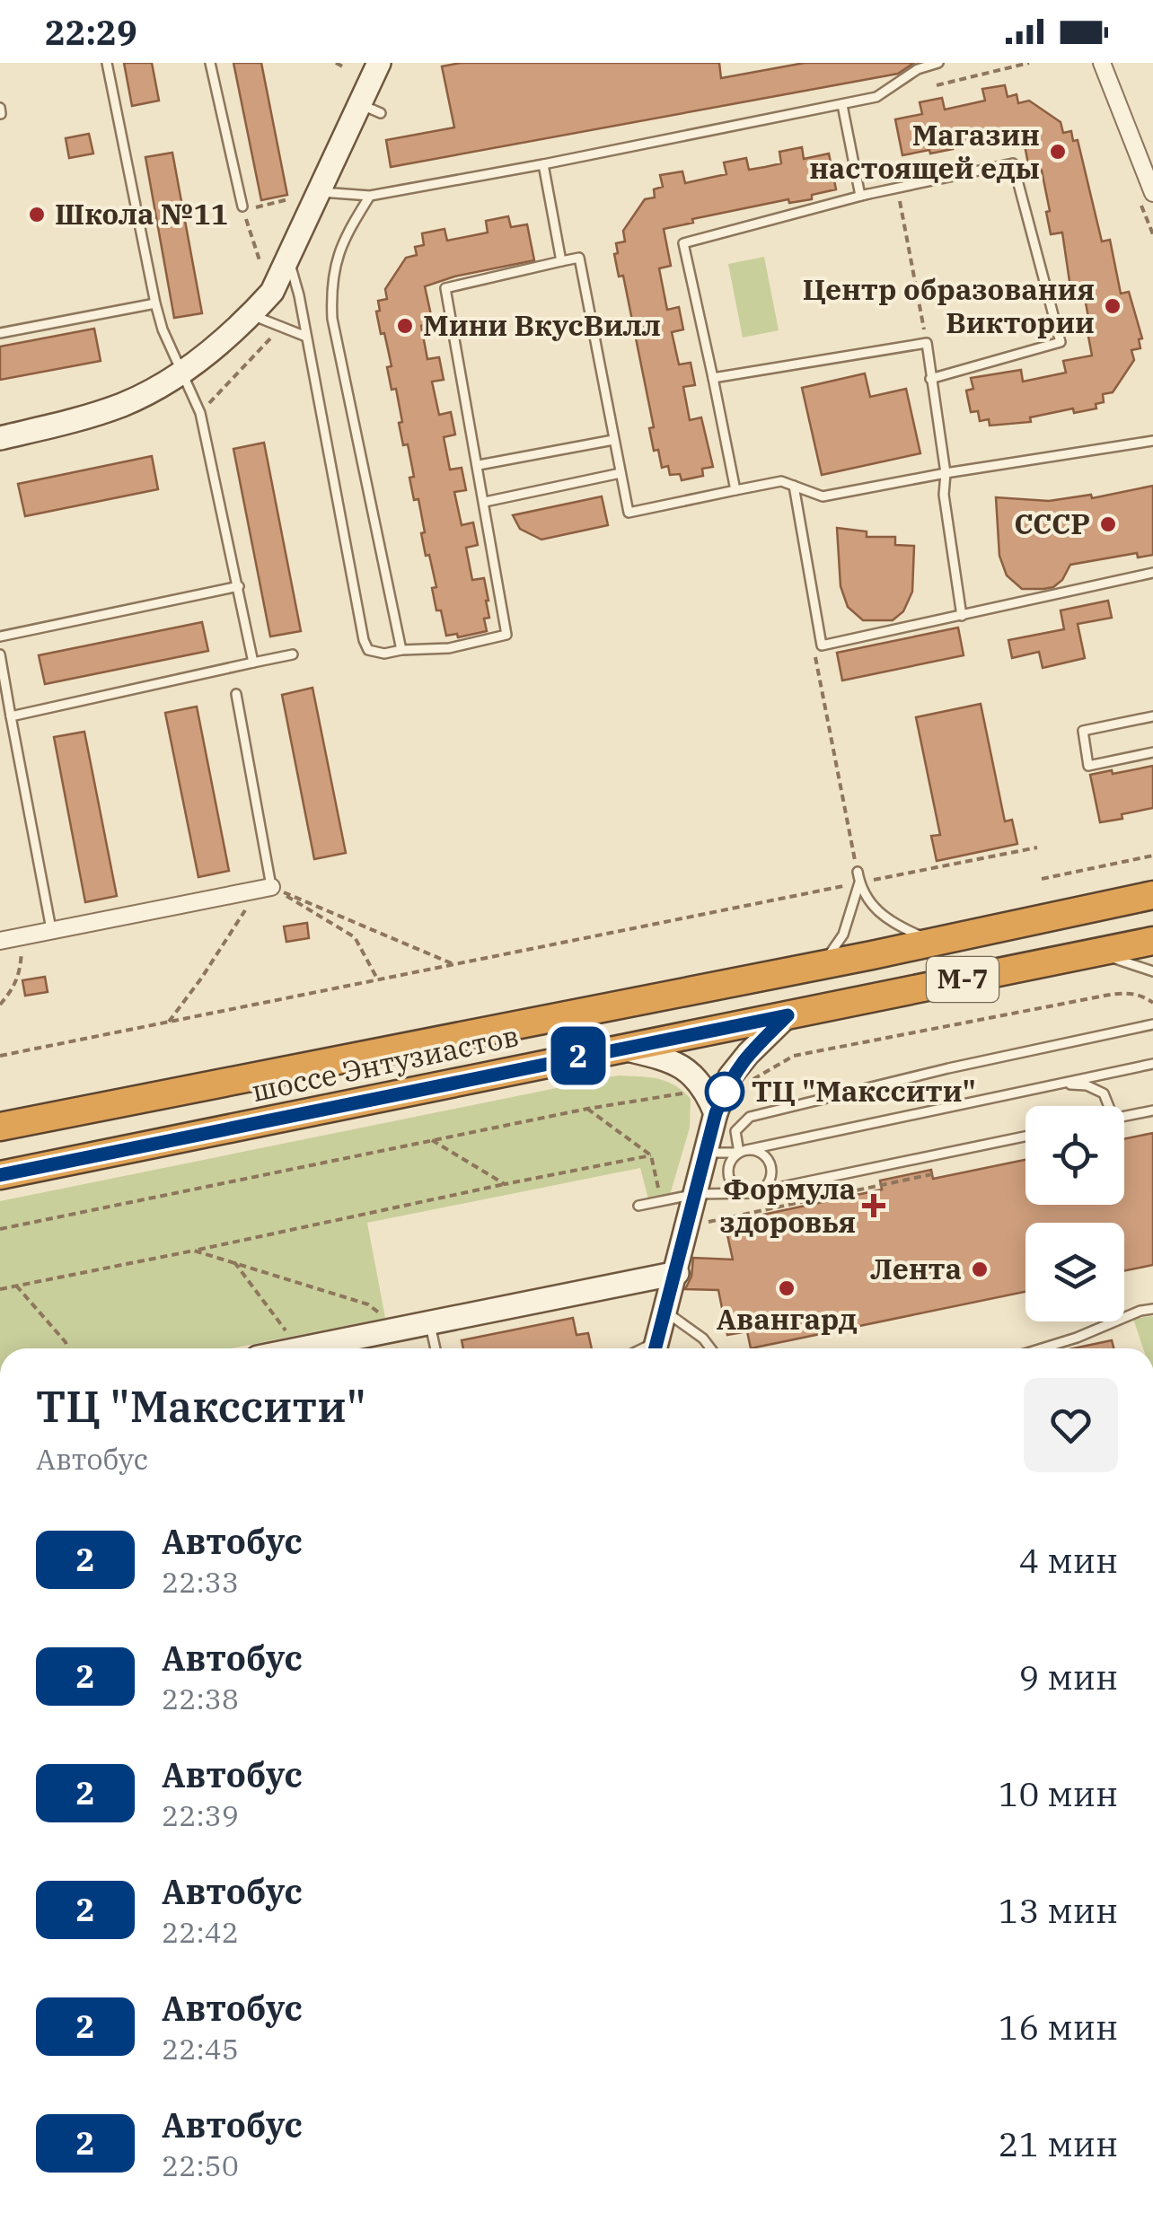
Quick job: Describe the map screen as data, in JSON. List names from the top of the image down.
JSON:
{
  "streets": {
    "highway": ["М-7", "шоссе Энтузиастов"]
  },
  "places": {
    "other": [
      "Магазин настоящей еды",
      "Школа №11",
      "Центр образования Виктории",
      "Мини ВкусВилл",
      "СССР",
      "ТЦ \"Макссити\"",
      "Лента",
      "Авангард"
    ],
    "health": ["Формула здоровья"]
  },
  "lines": ["bus line 2"],
  "page": {
    "status": "22:29",
    "on_map": "2",
    "heading": ["ТЦ \"Макссити\"", "Автобус"],
    "list": [
      {
        "mark": "2",
        "name": "Автобус",
        "note": "22:33",
        "value": "4 мин"
      },
      {
        "mark": "2",
        "name": "Автобус",
        "note": "22:38",
        "value": "9 мин"
      },
      {
        "mark": "2",
        "name": "Автобус",
        "note": "22:39",
        "value": "10 мин"
      },
      {
        "mark": "2",
        "name": "Автобус",
        "note": "22:42",
        "value": "13 мин"
      },
      {
        "mark": "2",
        "name": "Автобус",
        "note": "22:45",
        "value": "16 мин"
      },
      {
        "mark": "2",
        "name": "Автобус",
        "note": "22:50",
        "value": "21 мин"
      }
    ]
  }
}
